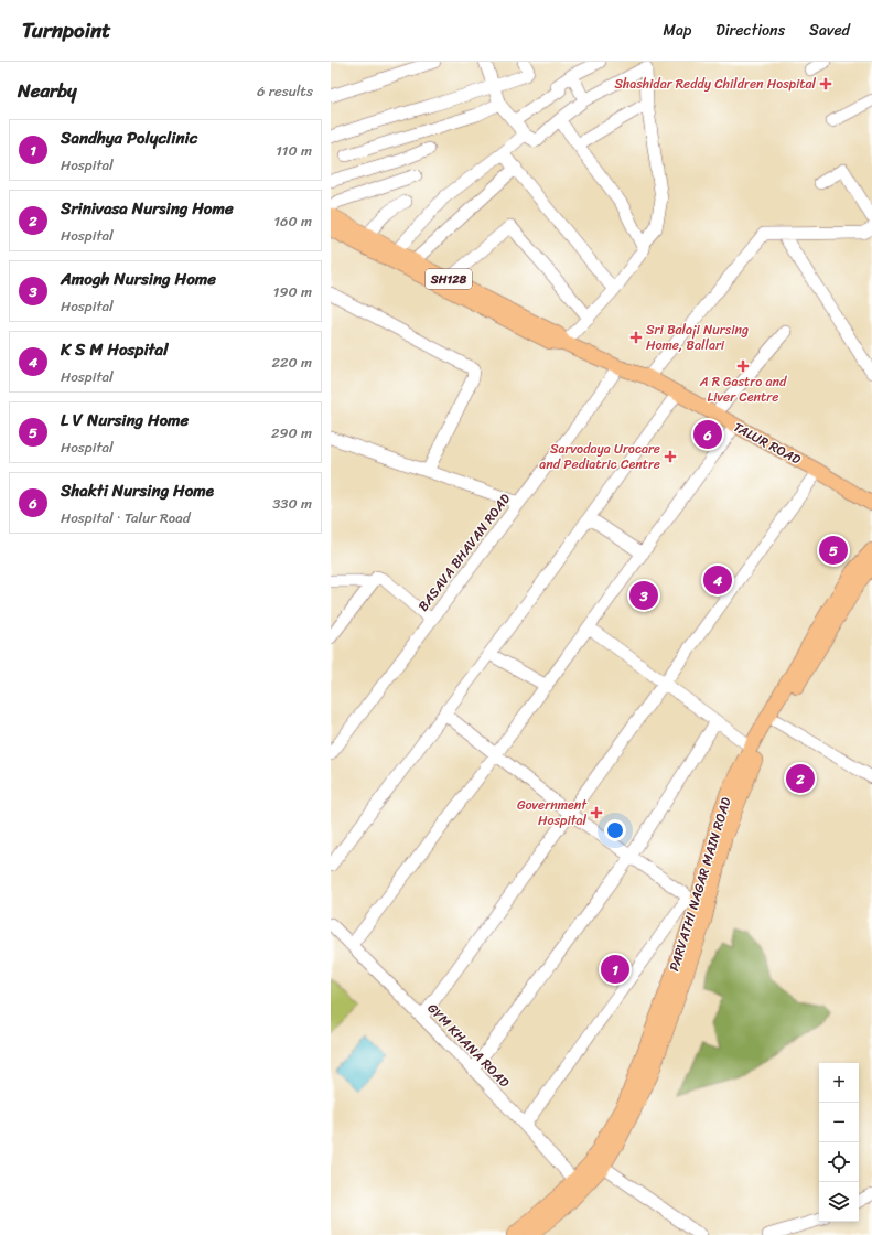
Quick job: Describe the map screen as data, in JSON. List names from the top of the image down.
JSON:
{
  "streets": {
    "main road": ["SH128", "TALUR ROAD", "PARVATHI NAGAR MAIN ROAD"],
    "street": ["BASAVA BHAVAN ROAD", "GYM KHANA ROAD"]
  },
  "crossings": [
    ["TALUR ROAD", "BASAVA BHAVAN ROAD"],
    ["PARVATHI NAGAR MAIN ROAD", "GYM KHANA ROAD"]
  ],
  "places": {
    "health": [
      "Shashidar Reddy Children Hospital",
      "Sri Balaji Nursing Home, Ballari",
      "A R Gastro and Liver Centre",
      "Sarvodaya Urocare and Pediatric Centre",
      "Government Hospital"
    ]
  },
  "page": {
    "header": "Turnpoint",
    "nav": ["Map", "Directions", "Saved"],
    "heading": ["Nearby", "6 results"],
    "list": [
      {
        "mark": "1",
        "name": "Sandhya Polyclinic",
        "note": "Hospital",
        "value": "110 m"
      },
      {
        "mark": "2",
        "name": "Srinivasa Nursing Home",
        "note": "Hospital",
        "value": "160 m"
      },
      {
        "mark": "3",
        "name": "Amogh Nursing Home",
        "note": "Hospital",
        "value": "190 m"
      },
      {
        "mark": "4",
        "name": "K S M Hospital",
        "note": "Hospital",
        "value": "220 m"
      },
      {
        "mark": "5",
        "name": "L V Nursing Home",
        "note": "Hospital",
        "value": "290 m"
      },
      {
        "mark": "6",
        "name": "Shakti Nursing Home",
        "note": "Hospital · Talur Road",
        "value": "330 m"
      }
    ],
    "pins": [
      "6",
      "5",
      "4",
      "3",
      "2",
      "1"
    ],
    "map_buttons": ["+", "−"]
  }
}
